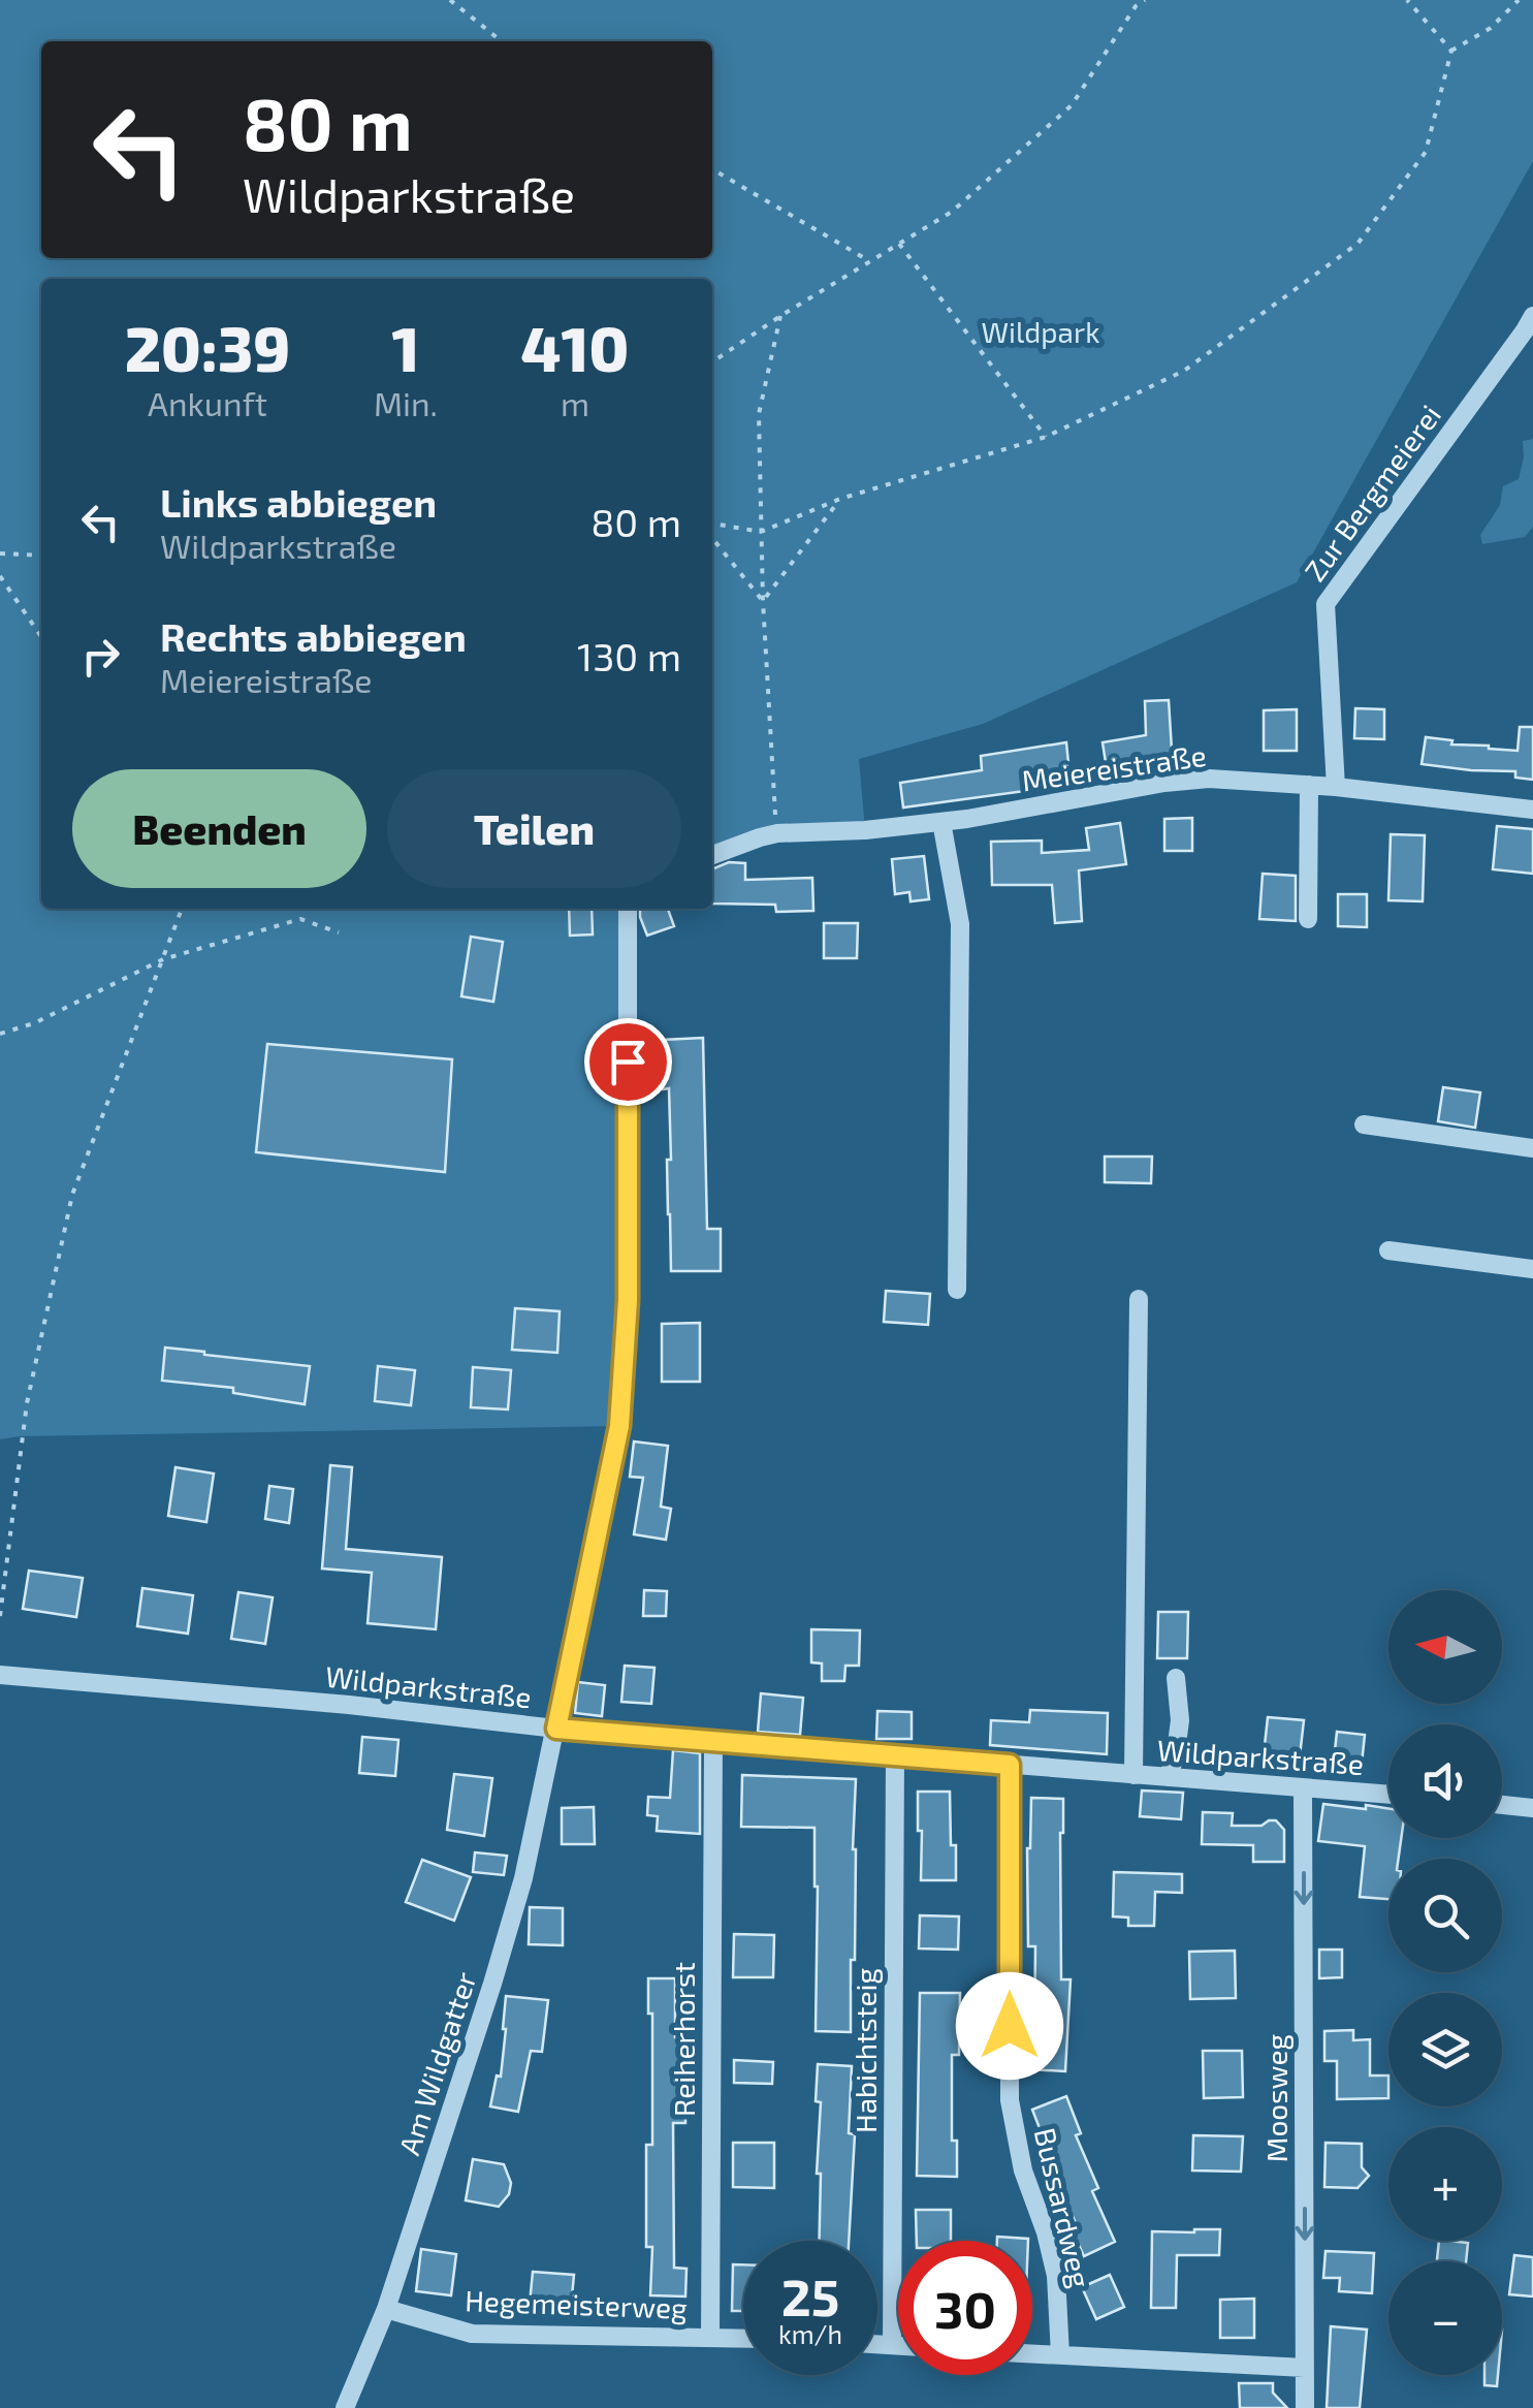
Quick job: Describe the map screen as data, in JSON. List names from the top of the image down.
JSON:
{
  "streets": {
    "street": [
      "Zur Bergmeierei",
      "Meiereistraße",
      "Wildparkstraße",
      "Reiherhorst",
      "Habichtsteig",
      "Am Wildgatter",
      "Moosweg",
      "Bussardweg",
      "Hegemeisterweg"
    ]
  },
  "crossings": [
    ["Zur Bergmeierei", "Meiereistraße"],
    ["Wildparkstraße", "Reiherhorst"],
    ["Wildparkstraße", "Habichtsteig"],
    ["Wildparkstraße", "Am Wildgatter"],
    ["Wildparkstraße", "Moosweg"],
    ["Wildparkstraße", "Bussardweg"],
    ["Reiherhorst", "Hegemeisterweg"],
    ["Am Wildgatter", "Hegemeisterweg"]
  ],
  "one_way": ["Moosweg"],
  "parks": ["Wildpark"],
  "north": "left",
  "page": {
    "turn": ["80 m", "Wildparkstraße"],
    "eta": [
      "20:39",
      "Ankunft",
      "1",
      "Min.",
      "410",
      "m"
    ],
    "list": [
      {
        "name": "Links abbiegen",
        "note": "Wildparkstraße",
        "value": "80 m"
      },
      {
        "name": "Rechts abbiegen",
        "note": "Meiereistraße",
        "value": "130 m"
      }
    ],
    "buttons": ["Beenden", "Teilen"],
    "map_buttons": ["+", "−"],
    "speed": "25 km/h",
    "limit": "30"
  }
}
